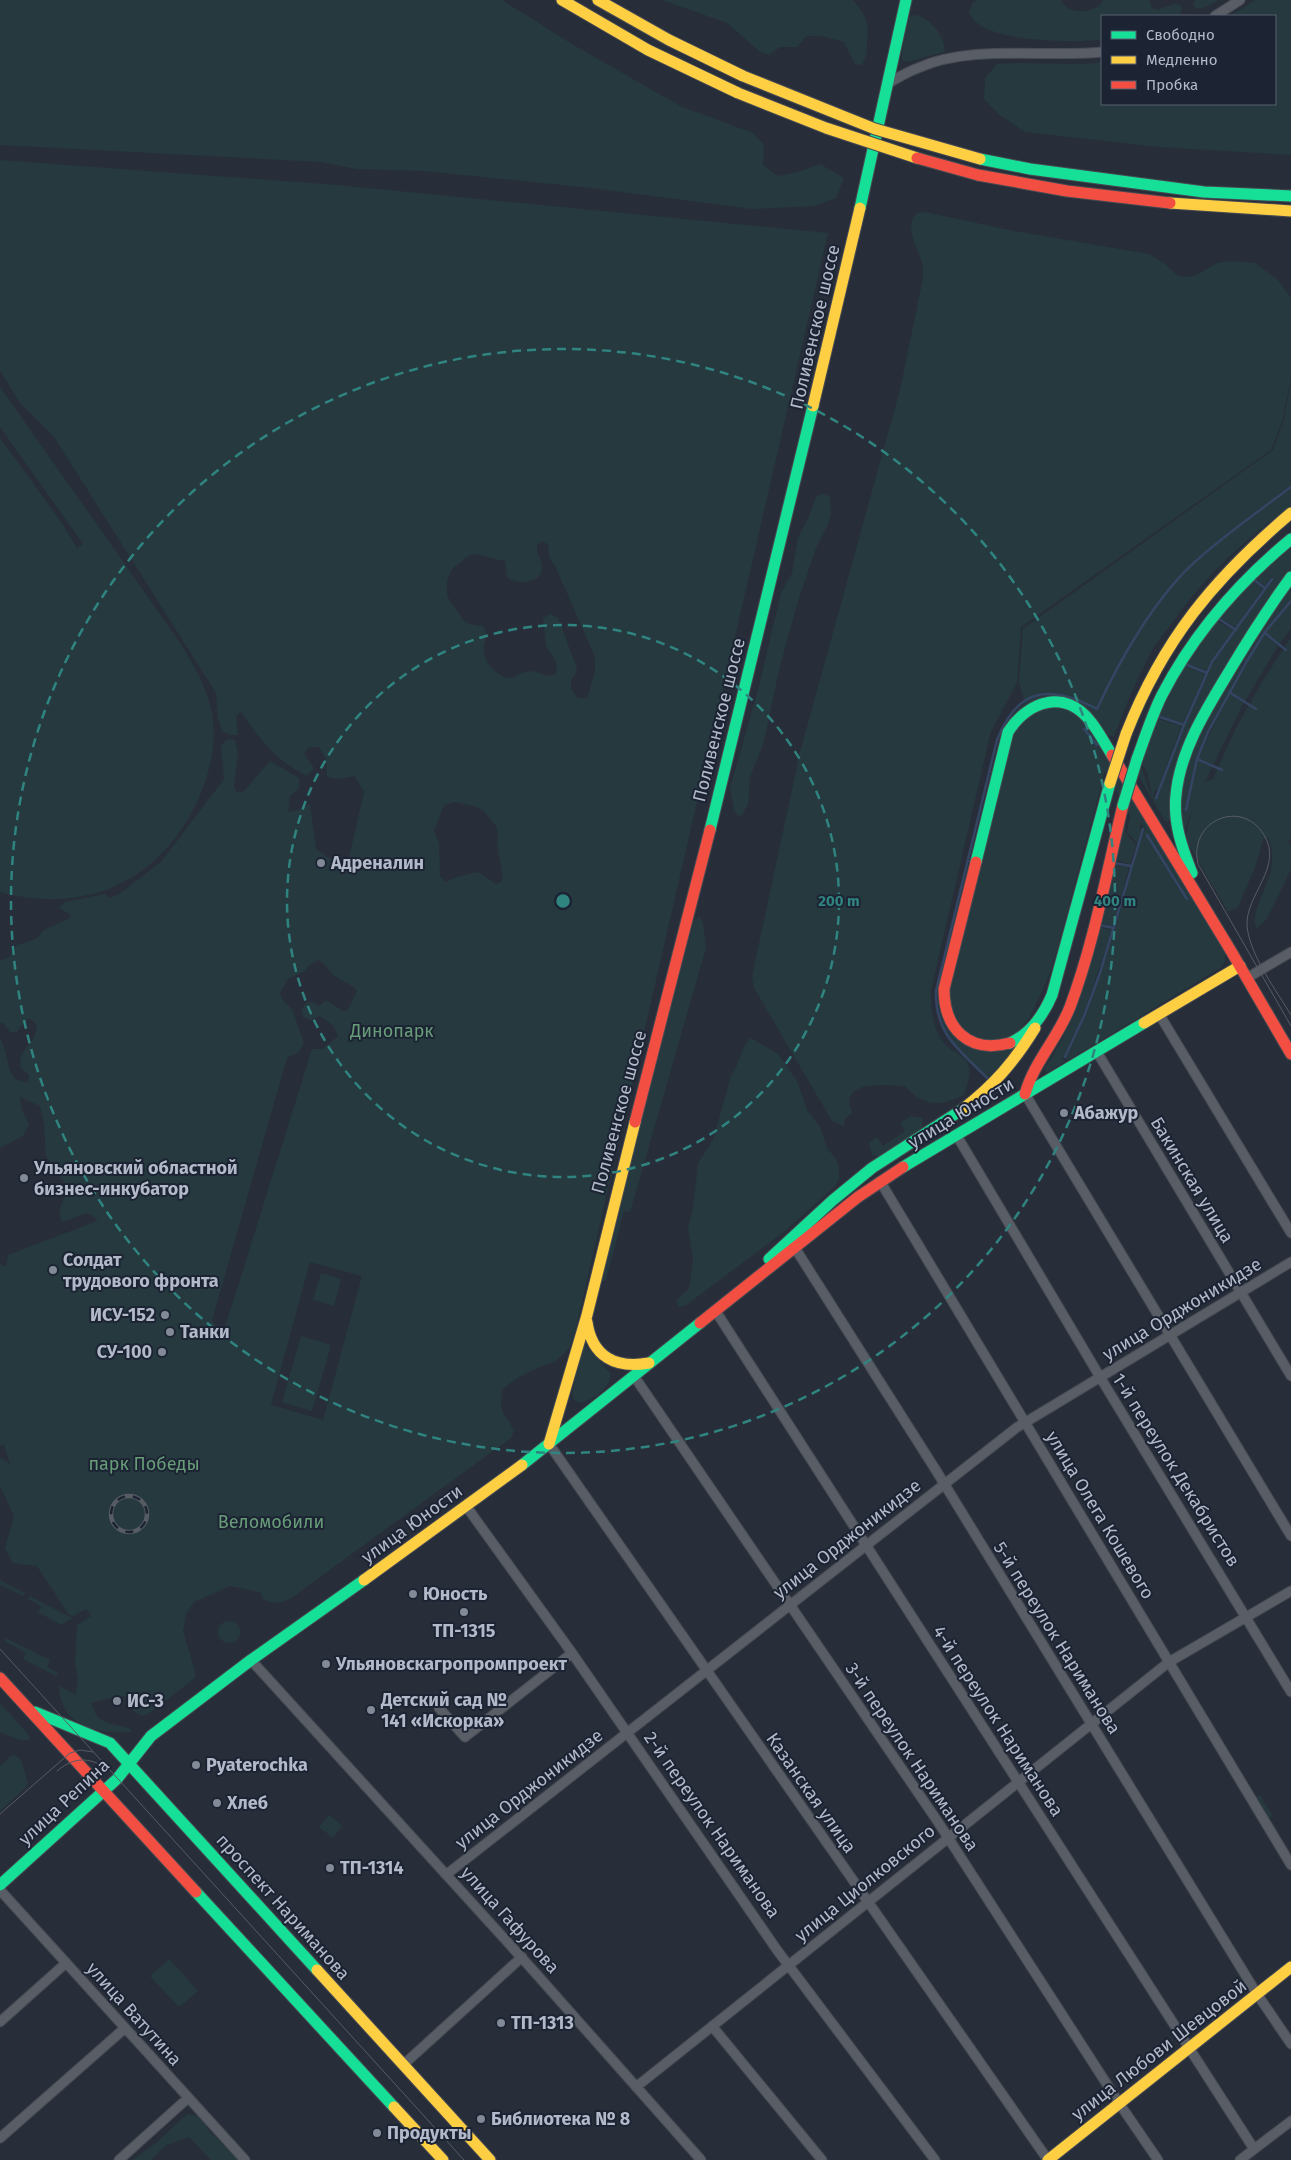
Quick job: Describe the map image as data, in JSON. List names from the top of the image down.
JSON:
{
  "streets": {
    "main road": [
      "Поливенское шоссе",
      "улица Юности",
      "улица Репина",
      "проспект Нариманова",
      "улица Любови Шевцовой"
    ],
    "street": [
      "Бакинская улица",
      "улица Орджоникидзе",
      "1-й переулок Декабристов",
      "улица Олега Кошевого",
      "5-й переулок Нариманова",
      "4-й переулок Нариманова",
      "3-й переулок Нариманова",
      "Казанская улица",
      "2-й переулок Нариманова",
      "улица Циолковского",
      "улица Гафурова",
      "улица Ватутина"
    ]
  },
  "crossings": [
    ["Поливенское шоссе", "улица Юности"],
    ["Поливенское шоссе", "Казанская улица"],
    ["улица Юности", "Бакинская улица"],
    ["улица Юности", "1-й переулок Декабристов"],
    ["улица Юности", "улица Олега Кошевого"],
    ["улица Юности", "5-й переулок Нариманова"],
    ["улица Юности", "4-й переулок Нариманова"],
    ["улица Юности", "3-й переулок Нариманова"],
    ["улица Юности", "Казанская улица"],
    ["улица Юности", "улица Репина"],
    ["улица Юности", "2-й переулок Нариманова"],
    ["улица Юности", "проспект Нариманова"],
    ["улица Юности", "улица Гафурова"],
    ["Бакинская улица", "улица Орджоникидзе"],
    ["улица Орджоникидзе", "1-й переулок Декабристов"],
    ["улица Орджоникидзе", "улица Олега Кошевого"],
    ["улица Орджоникидзе", "5-й переулок Нариманова"],
    ["улица Орджоникидзе", "4-й переулок Нариманова"],
    ["улица Орджоникидзе", "3-й переулок Нариманова"],
    ["улица Орджоникидзе", "Казанская улица"],
    ["улица Орджоникидзе", "2-й переулок Нариманова"],
    ["улица Орджоникидзе", "улица Гафурова"],
    ["1-й переулок Декабристов", "улица Циолковского"],
    ["улица Олега Кошевого", "улица Циолковского"],
    ["5-й переулок Нариманова", "улица Циолковского"],
    ["5-й переулок Нариманова", "улица Любови Шевцовой"],
    ["4-й переулок Нариманова", "улица Циолковского"],
    ["4-й переулок Нариманова", "улица Любови Шевцовой"],
    ["3-й переулок Нариманова", "улица Циолковского"],
    ["3-й переулок Нариманова", "улица Любови Шевцовой"],
    ["Казанская улица", "улица Циолковского"],
    ["Казанская улица", "улица Любови Шевцовой"],
    ["улица Репина", "проспект Нариманова"],
    ["2-й переулок Нариманова", "улица Циолковского"],
    ["улица Циолковского", "улица Гафурова"]
  ],
  "parks": ["Динопарк", "парк Победы", "Веломобили"],
  "places": [
    "Адреналин",
    "Абажур",
    "Ульяновский областной бизнес-инкубатор",
    "Солдат трудового фронта",
    "ИСУ-152",
    "Танки",
    "СУ-100",
    "Юность",
    "ТП-1315",
    "Ульяновскагропромпроект",
    "ИС-3",
    "Детский сад № 141 «Искорка»",
    "Pyaterochka",
    "Хлеб",
    "ТП-1314",
    "ТП-1313",
    "Библиотека № 8",
    "Продукты"
  ],
  "legend": ["Свободно", "Медленно", "Пробка"],
  "rings": ["200 m", "400 m"]
}
